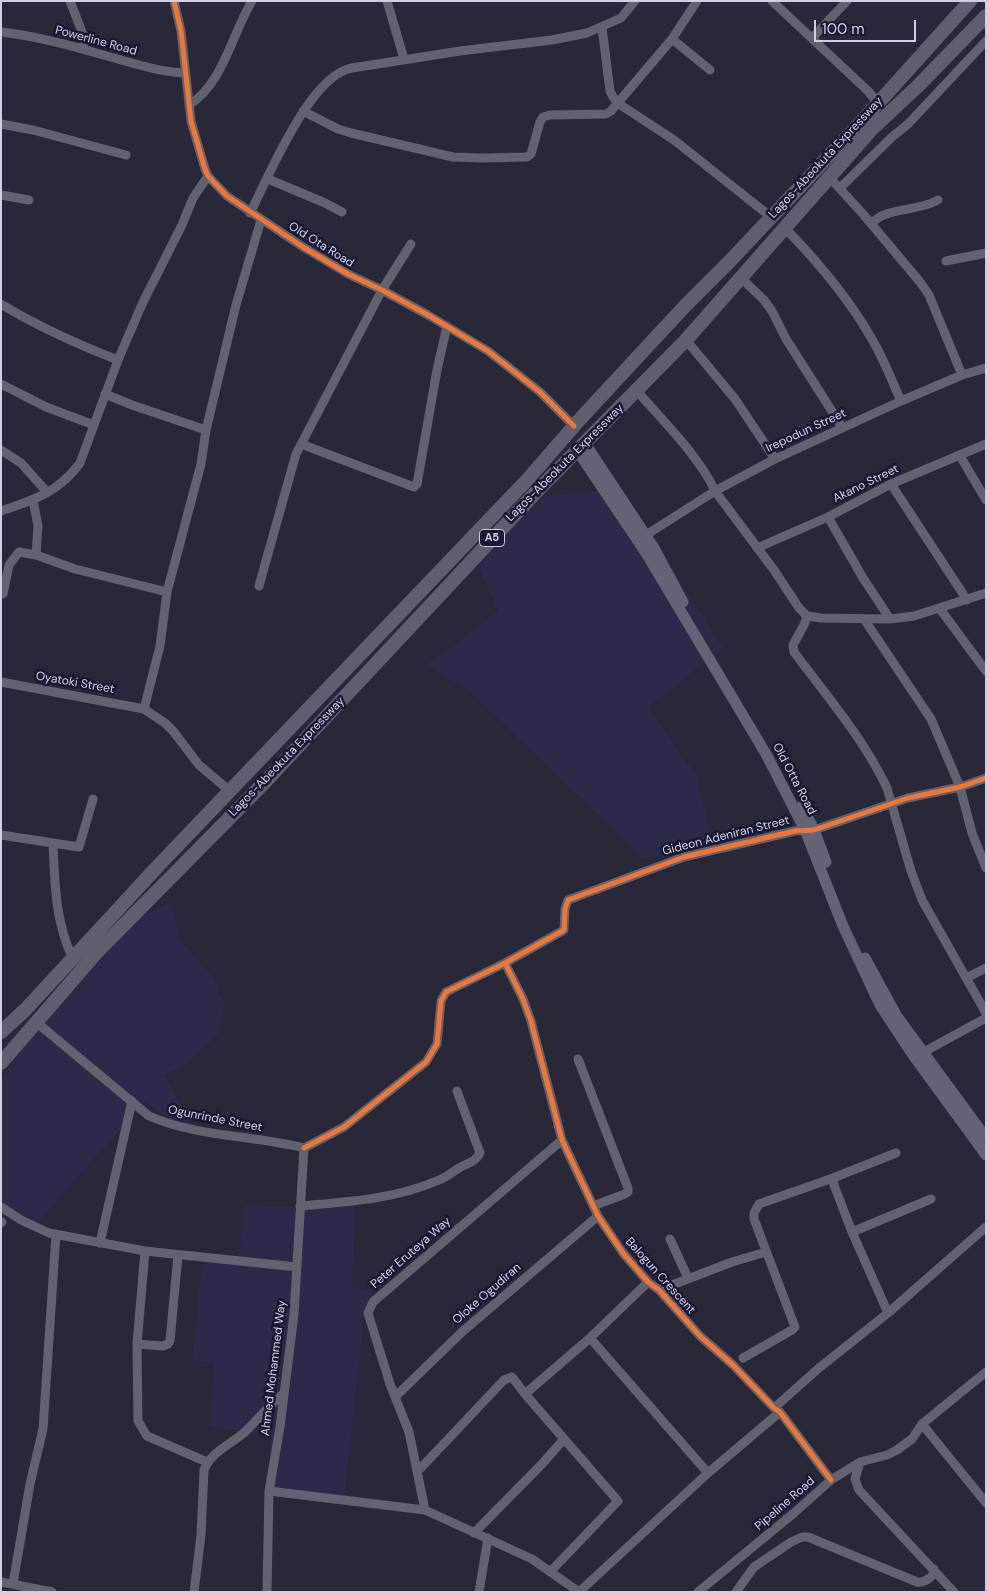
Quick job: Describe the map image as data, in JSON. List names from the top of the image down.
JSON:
{
  "streets": {
    "highway": ["Lagos-Abeokuta Expressway", "A5"],
    "main road": ["Old Otta Road"],
    "street": [
      "Powerline Road",
      "Old Ota Road",
      "Irepodun Street",
      "Akano Street",
      "Oyatoki Street",
      "Gideon Adeniran Street",
      "Ogunrinde Street",
      "Peter Eruteya Way",
      "Balogun Crescent",
      "Oloke Ogudiran",
      "Ahmed Mohammed Way",
      "Pipeline Road"
    ]
  },
  "crossings": [
    ["Powerline Road", "Old Ota Road"],
    ["Lagos-Abeokuta Expressway", "Old Ota Road"],
    ["Lagos-Abeokuta Expressway", "Old Otta Road"],
    ["Lagos-Abeokuta Expressway", "Ogunrinde Street"],
    ["Old Otta Road", "Gideon Adeniran Street"],
    ["Gideon Adeniran Street", "Ogunrinde Street"],
    ["Gideon Adeniran Street", "Balogun Crescent"],
    ["Gideon Adeniran Street", "Ahmed Mohammed Way"],
    ["Ogunrinde Street", "Ahmed Mohammed Way"],
    ["Peter Eruteya Way", "Balogun Crescent"],
    ["Peter Eruteya Way", "Oloke Ogudiran"],
    ["Balogun Crescent", "Oloke Ogudiran"],
    ["Balogun Crescent", "Pipeline Road"]
  ],
  "scale_bar": "100 m"
}
